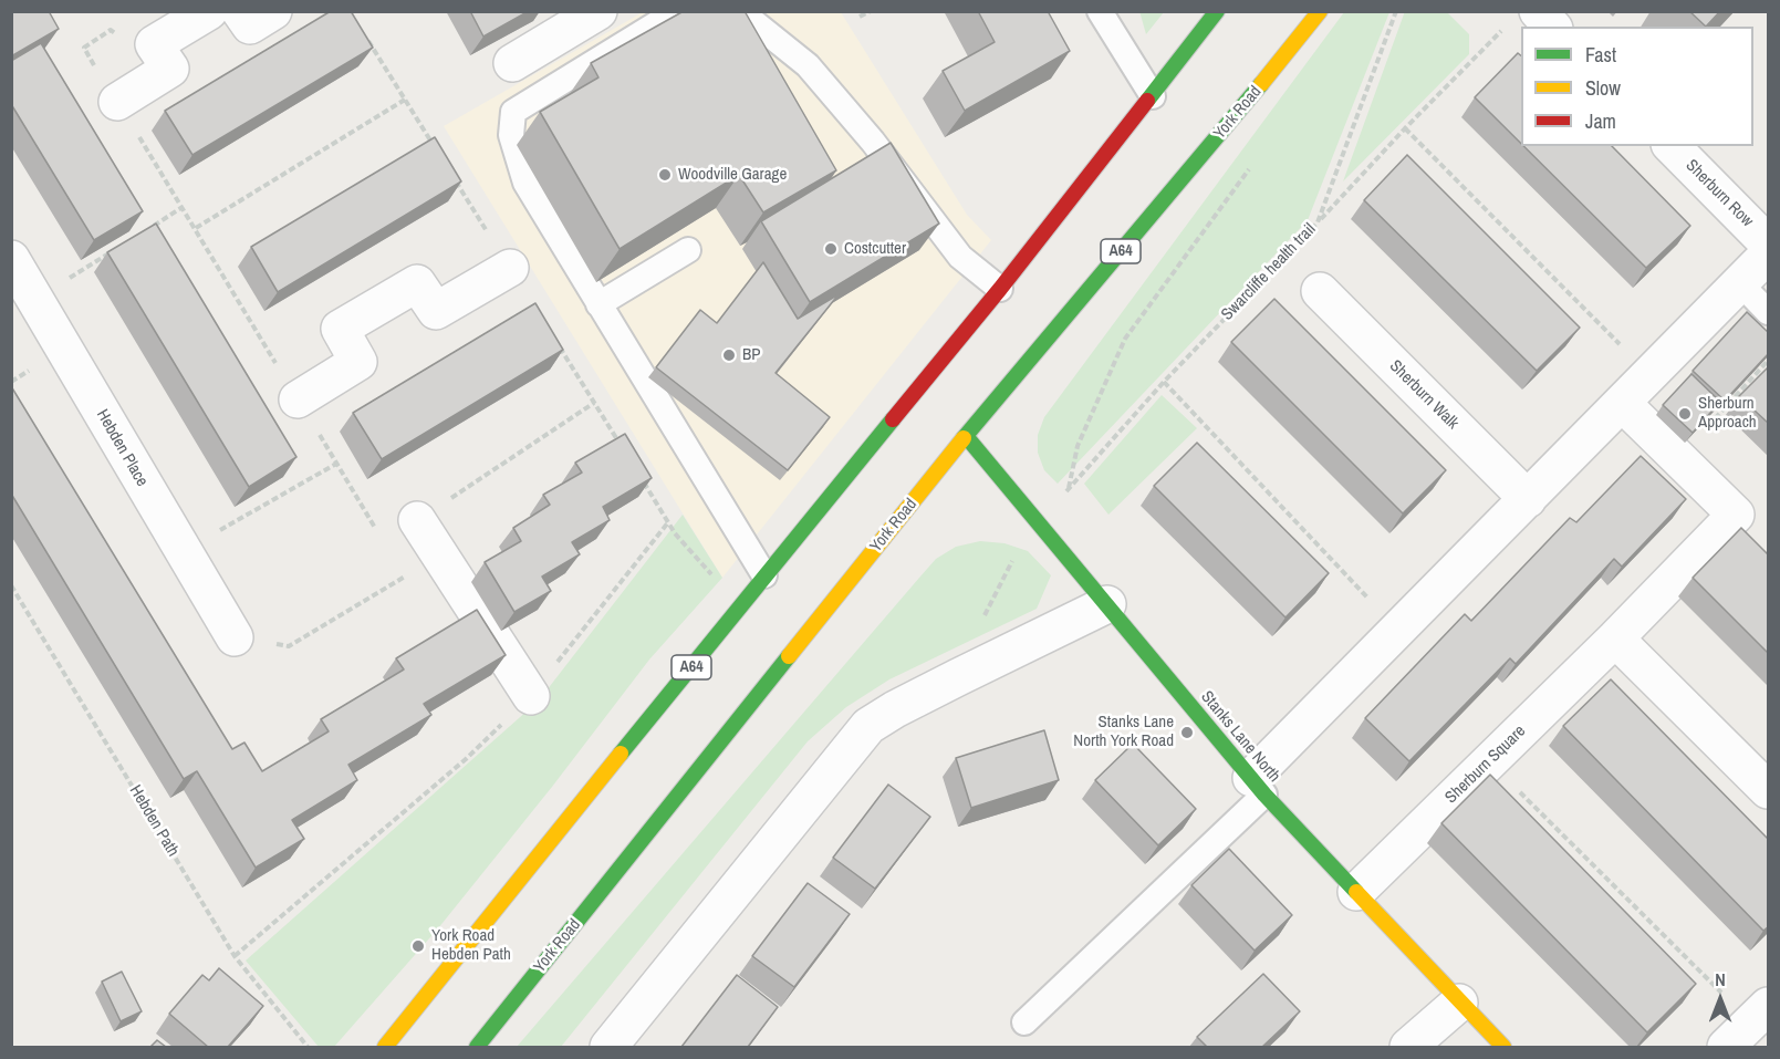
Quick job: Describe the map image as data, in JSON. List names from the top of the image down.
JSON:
{
  "streets": {
    "main road": ["York Road", "A64", "Stanks Lane North"],
    "street": [
      "Sherburn Row",
      "Sherburn Walk",
      "Hebden Place",
      "Sherburn Square"
    ],
    "path": ["Swarcliffe health trail", "Hebden Path"]
  },
  "crossings": [
    ["York Road", "Stanks Lane North"],
    ["Swarcliffe health trail", "Stanks Lane North"],
    ["Stanks Lane North", "Sherburn Square"]
  ],
  "places": [
    "Woodville Garage",
    "Costcutter",
    "BP",
    "Sherburn Approach",
    "Stanks Lane North York Road",
    "York Road Hebden Path"
  ],
  "legend": ["Fast", "Slow", "Jam"],
  "north": "top"
}
